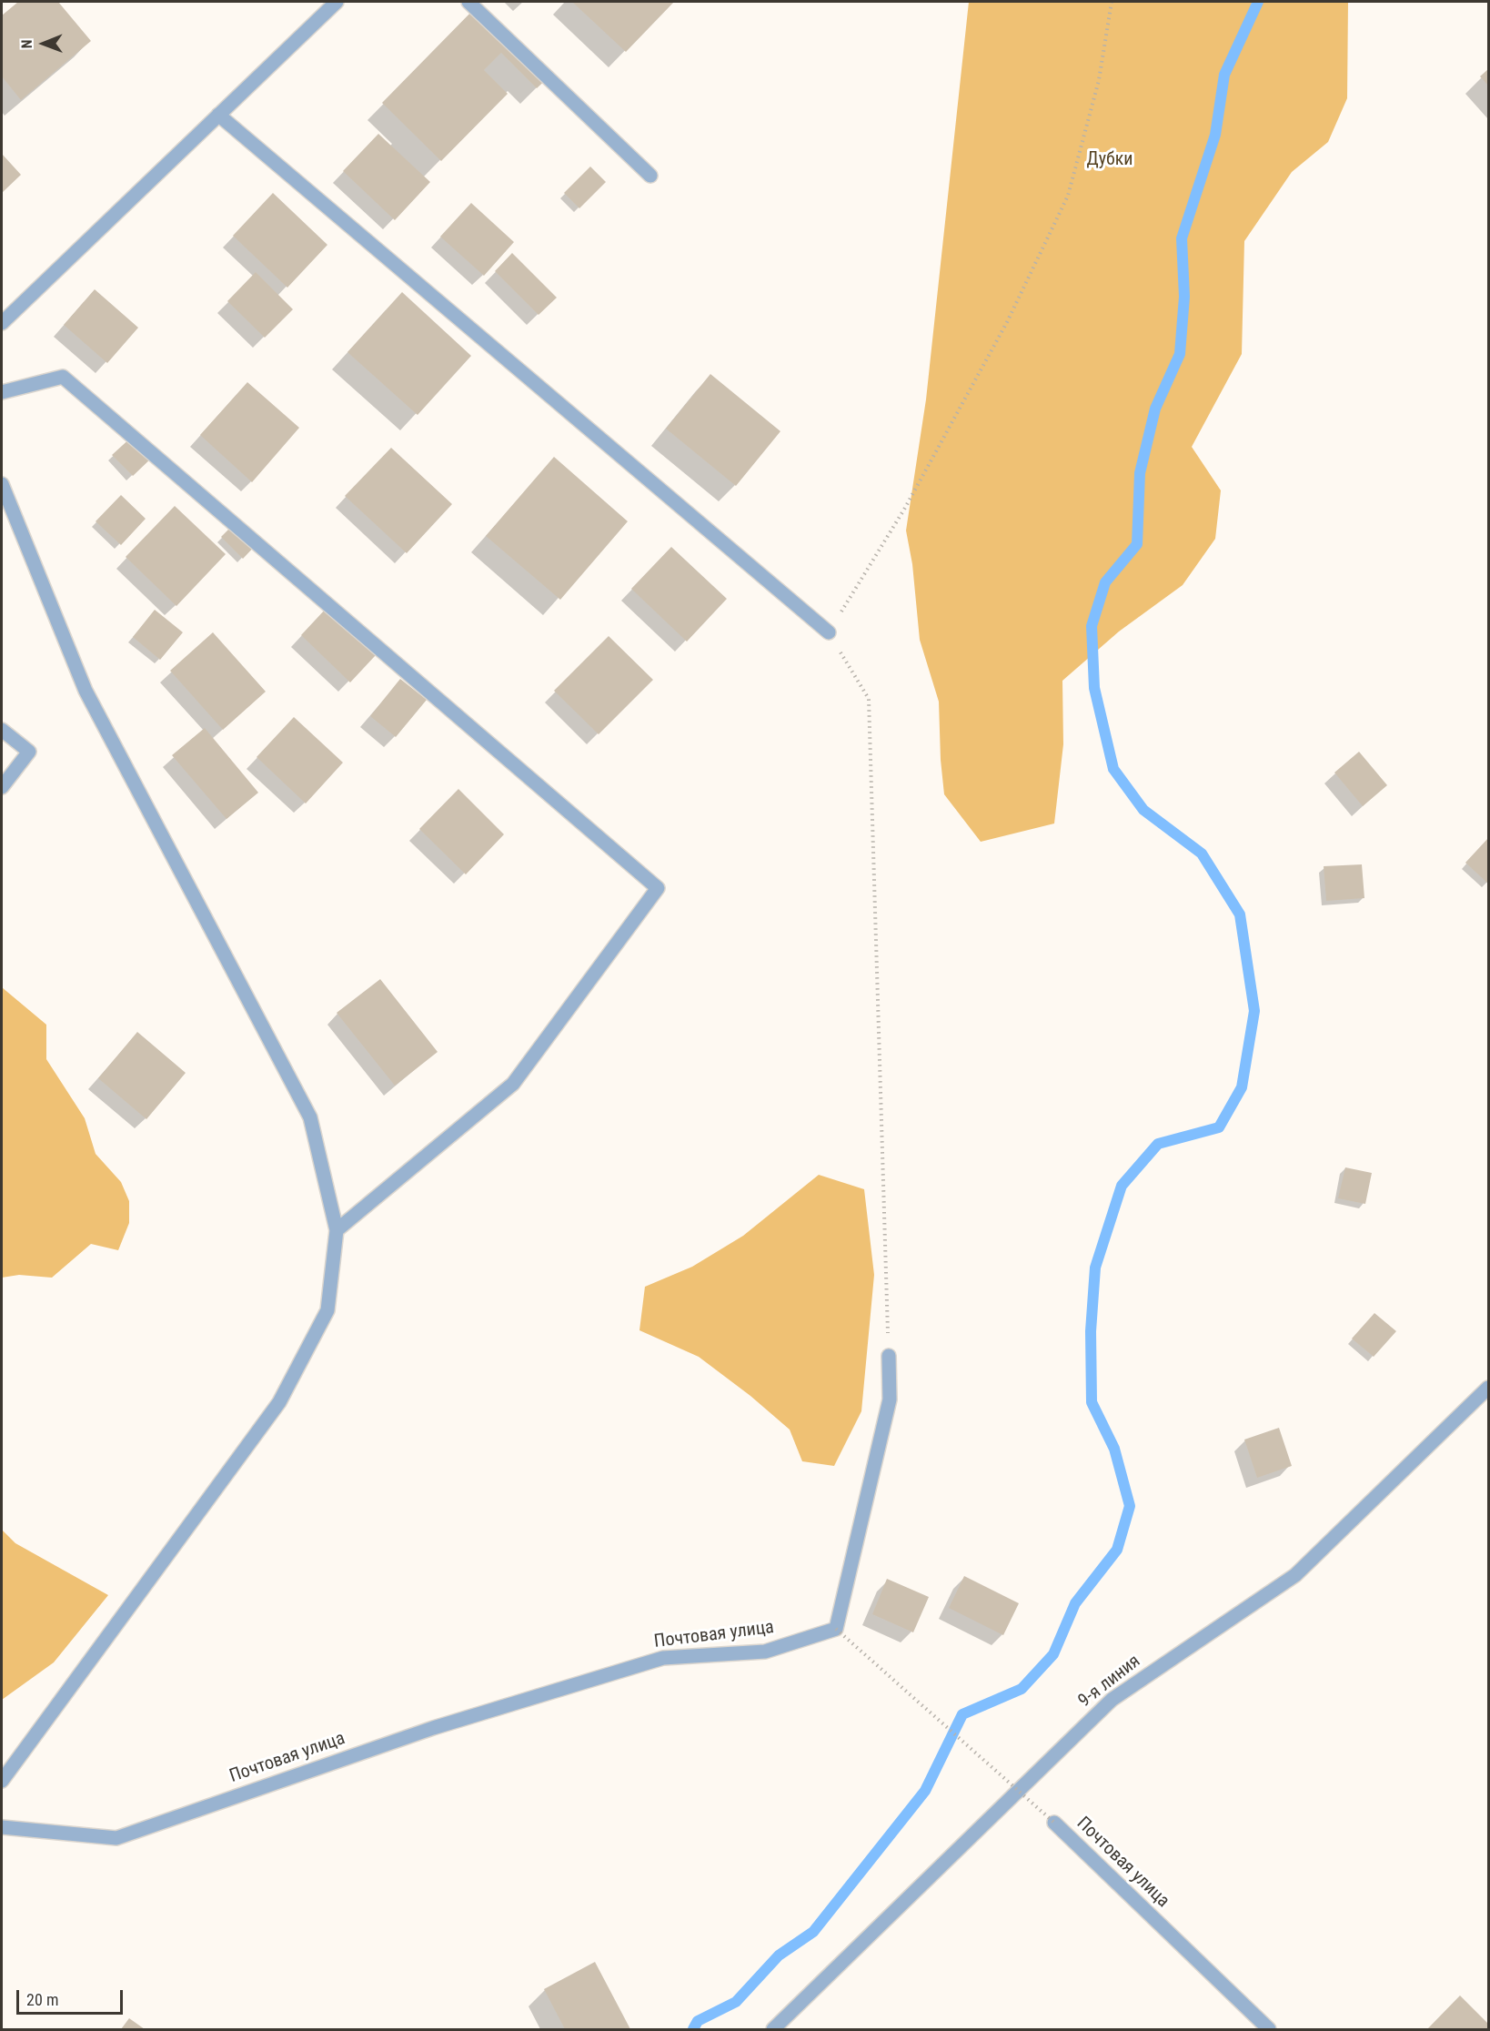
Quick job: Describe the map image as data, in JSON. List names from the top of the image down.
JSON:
{
  "streets": {
    "street": ["Почтовая улица", "9-я линия"]
  },
  "parks": ["Дубки"],
  "scale_bar": "20 m",
  "north": "left"
}
